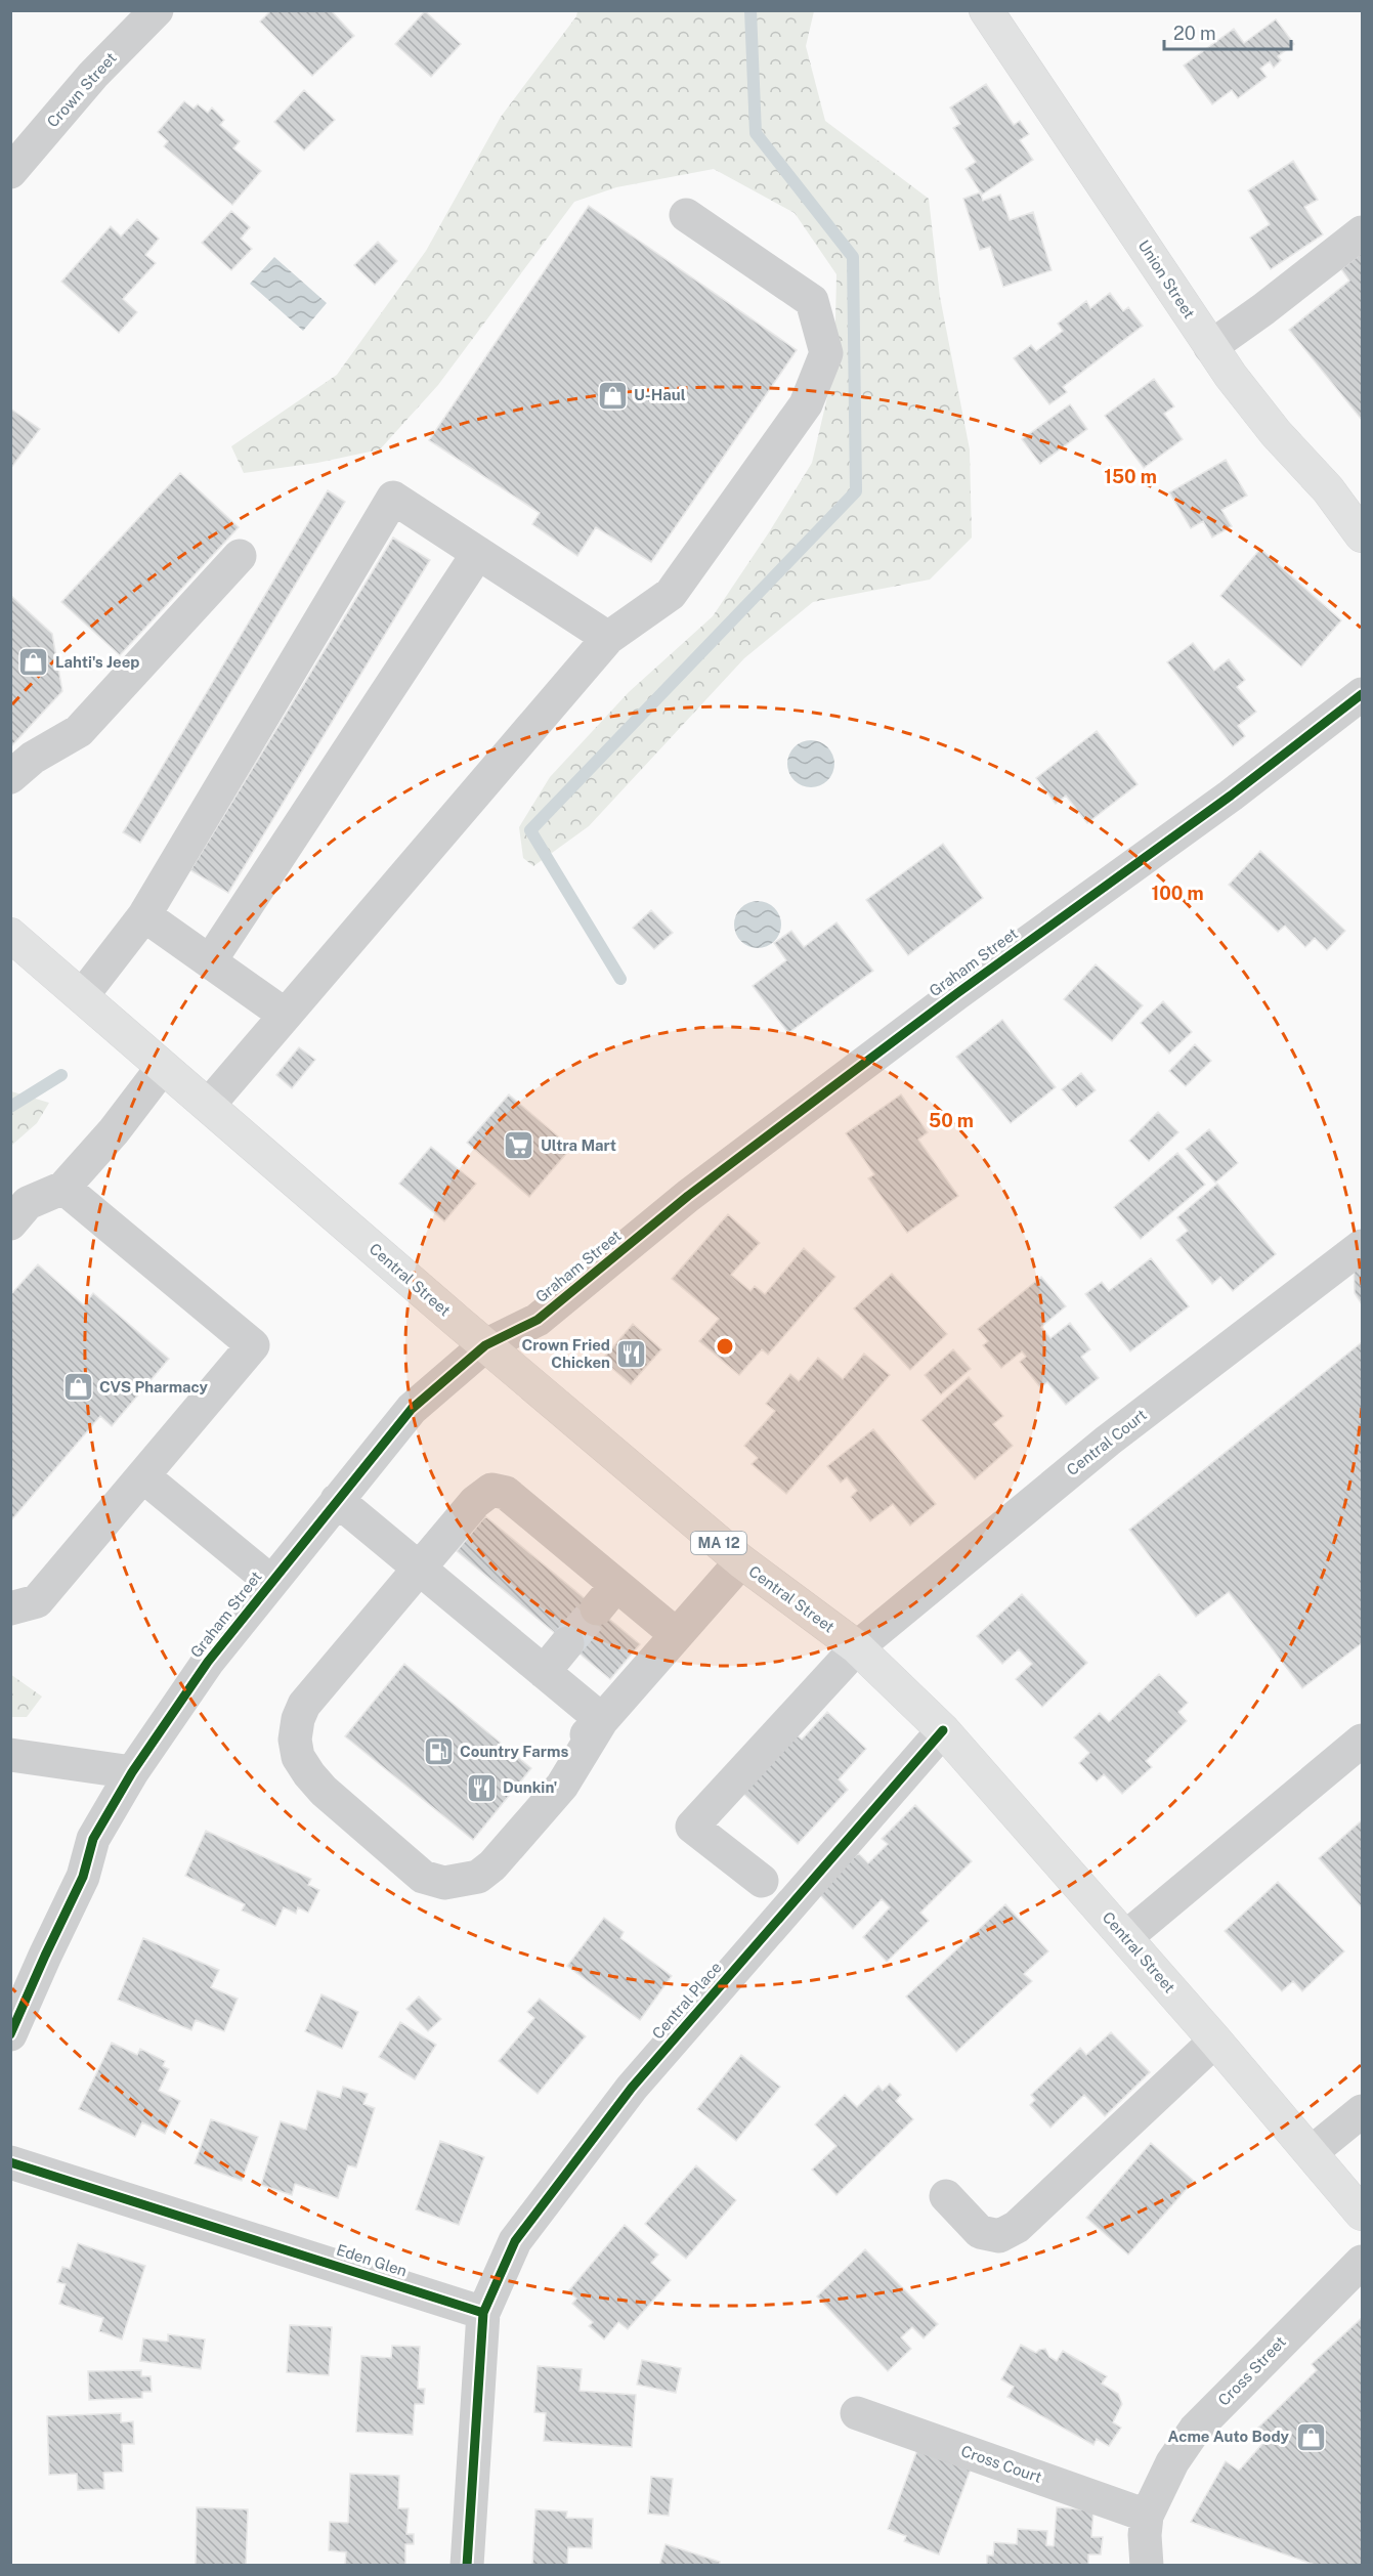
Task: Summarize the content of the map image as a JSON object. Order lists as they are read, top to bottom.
{
  "streets": {
    "main road": ["Union Street", "Central Street", "MA 12"],
    "street": [
      "Crown Street",
      "Graham Street",
      "Central Court",
      "Central Place",
      "Eden Glen",
      "Cross Street",
      "Cross Court"
    ]
  },
  "crossings": [
    ["Graham Street", "Central Street"],
    ["Central Street", "Central Court"],
    ["Central Street", "Central Place"],
    ["Central Place", "Eden Glen"],
    ["Cross Street", "Cross Court"]
  ],
  "places": {
    "shop": [
      "U-Haul",
      "Lahti's Jeep",
      "CVS Pharmacy",
      "Acme Auto Body"
    ],
    "supermarket": ["Ultra Mart"],
    "restaurant": ["Crown Fried Chicken", "Dunkin'"],
    "fuel station": ["Country Farms"]
  },
  "scale_bar": "20 m",
  "rings": ["150 m", "100 m", "50 m"]
}
